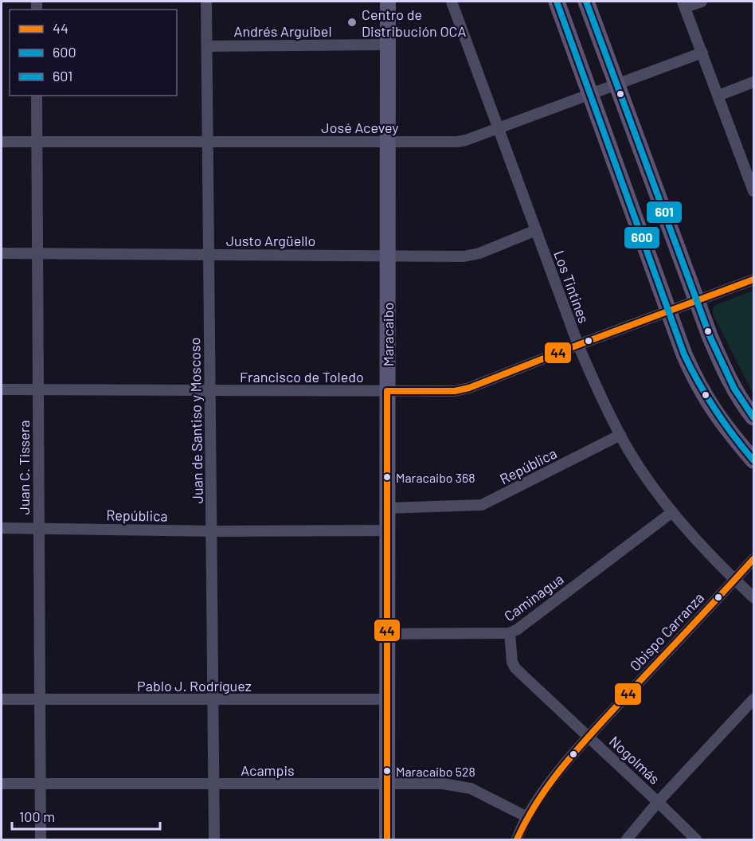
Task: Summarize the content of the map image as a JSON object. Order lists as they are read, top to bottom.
{
  "streets": {
    "main road": ["Maracaibo"],
    "street": [
      "Andrés Arguibel",
      "José Acevey",
      "Justo Argüello",
      "Los Tintines",
      "Francisco de Toledo",
      "Juan de Santiso y Moscoso",
      "República",
      "Juan C. Tissera",
      "Caminagua",
      "Obispo Carranza",
      "Pablo J. Rodríguez",
      "Nogolmás",
      "Acampis"
    ]
  },
  "crossings": [
    ["Andrés Arguibel", "Maracaibo"],
    ["Andrés Arguibel", "Juan de Santiso y Moscoso"],
    ["José Acevey", "Los Tintines"],
    ["José Acevey", "Maracaibo"],
    ["José Acevey", "Juan de Santiso y Moscoso"],
    ["José Acevey", "Juan C. Tissera"],
    ["Justo Argüello", "Los Tintines"],
    ["Justo Argüello", "Maracaibo"],
    ["Justo Argüello", "Juan de Santiso y Moscoso"],
    ["Justo Argüello", "Juan C. Tissera"],
    ["Los Tintines", "Francisco de Toledo"],
    ["Los Tintines", "República"],
    ["Los Tintines", "Caminagua"],
    ["Los Tintines", "Obispo Carranza"],
    ["Maracaibo", "Francisco de Toledo"],
    ["Maracaibo", "República"],
    ["Maracaibo", "Caminagua"],
    ["Maracaibo", "Pablo J. Rodríguez"],
    ["Maracaibo", "Acampis"],
    ["Francisco de Toledo", "Juan de Santiso y Moscoso"],
    ["Francisco de Toledo", "Juan C. Tissera"],
    ["Juan de Santiso y Moscoso", "República"],
    ["Juan de Santiso y Moscoso", "Pablo J. Rodríguez"],
    ["Juan de Santiso y Moscoso", "Acampis"],
    ["República", "Juan C. Tissera"],
    ["Juan C. Tissera", "Pablo J. Rodríguez"],
    ["Juan C. Tissera", "Acampis"],
    ["Caminagua", "Nogolmás"],
    ["Obispo Carranza", "Nogolmás"],
    ["Obispo Carranza", "Acampis"]
  ],
  "places": ["Centro de Distribución OCA", "Maracaibo 368", "Maracaibo 528"],
  "lines": ["transit line 600", "transit line 601", "transit line 44"],
  "legend": ["44", "600", "601"],
  "scale_bar": "100 m"
}
